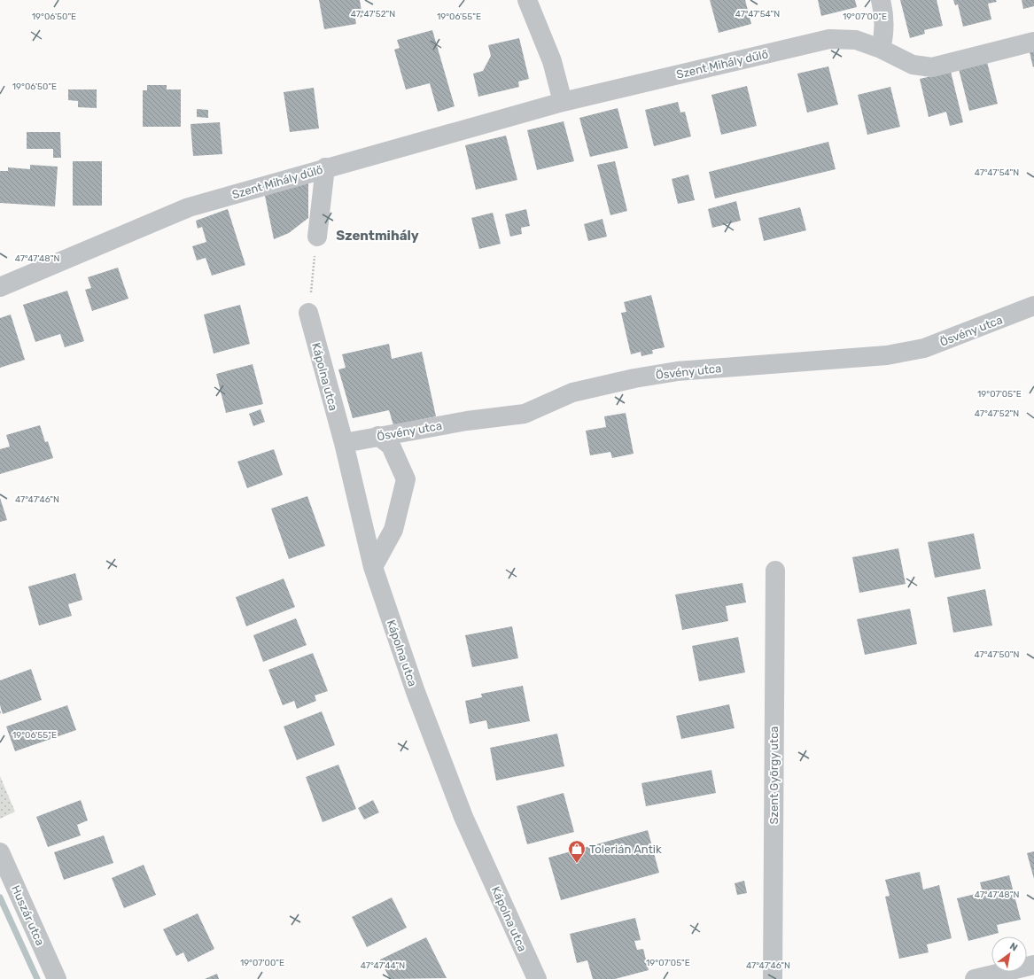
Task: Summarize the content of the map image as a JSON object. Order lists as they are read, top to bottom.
{
  "streets": {
    "street": [
      "Szent Mihály dűlő",
      "Ösvény utca",
      "Kápolna utca",
      "Szent György utca",
      "Huszár utca"
    ]
  },
  "crossings": [
    ["Ösvény utca", "Kápolna utca"]
  ],
  "districts": ["Szentmihály"],
  "places": {
    "shop": ["Tolerián Antik"]
  },
  "north": "top right",
  "coordinates": [
    "47°47'52\"N",
    "47°47'54\"N",
    "19°06'50\"E",
    "19°06'55\"E",
    "19°07'00\"E",
    "47°47'48\"N",
    "19°07'05\"E",
    "47°47'46\"N",
    "47°47'50\"N",
    "47°47'44\"N"
  ]
}
